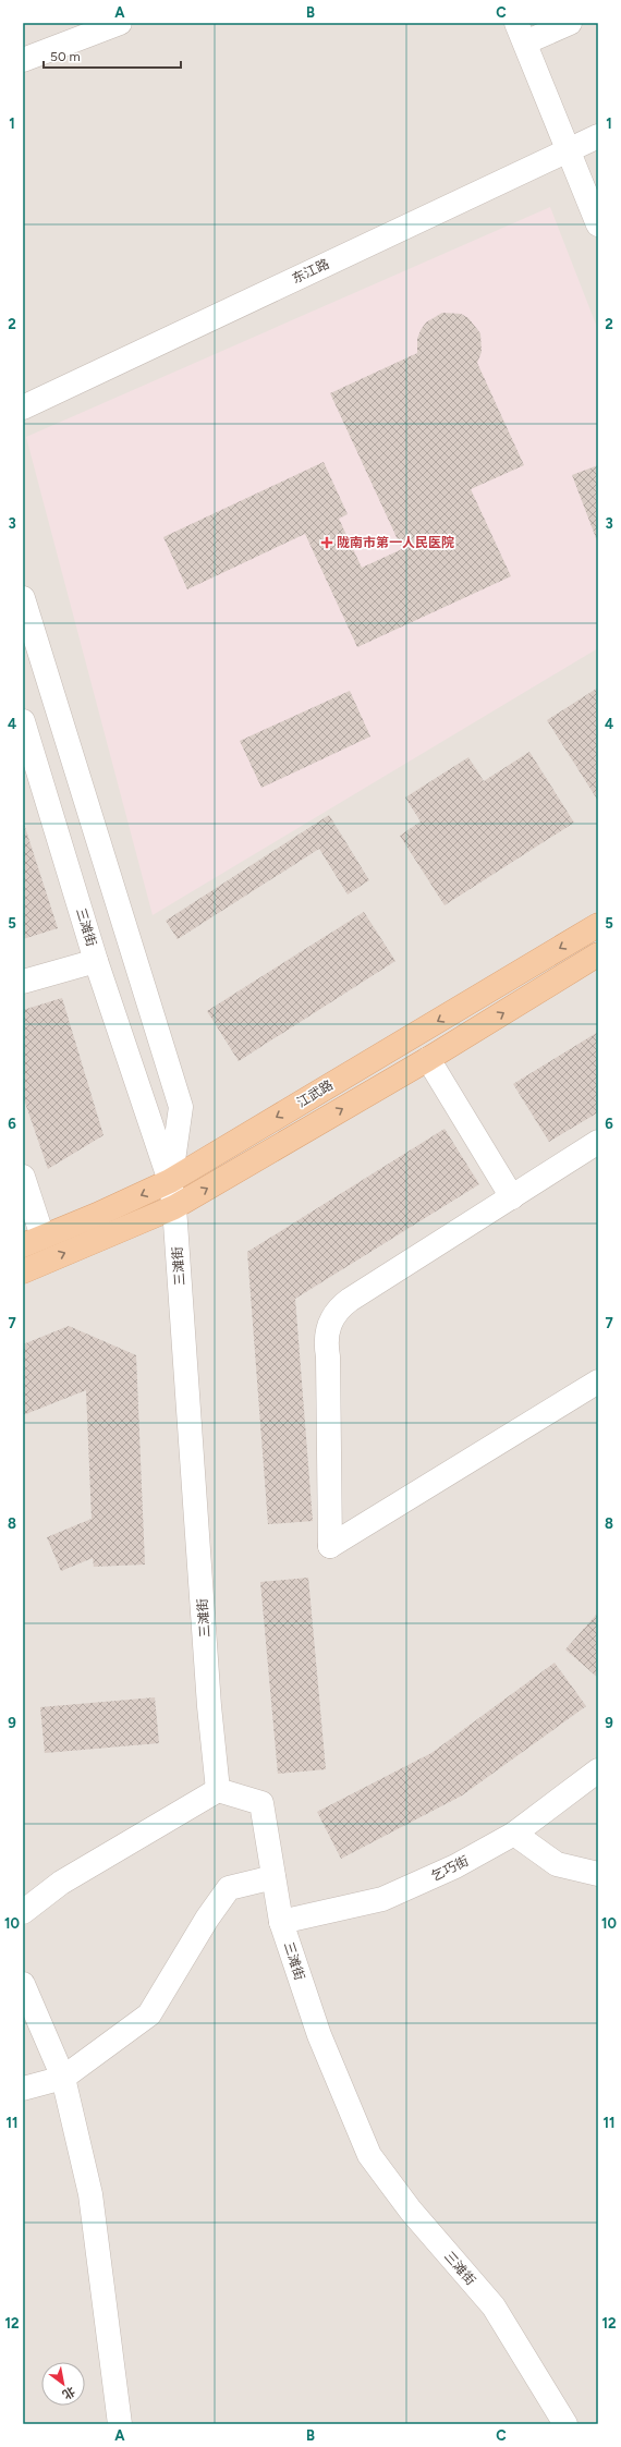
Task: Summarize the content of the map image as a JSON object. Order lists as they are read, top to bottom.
{
  "streets": {
    "main road": ["江武路"],
    "street": ["东江路", "三滩街", "乞巧街"]
  },
  "crossings": [
    ["三滩街", "江武路"],
    ["三滩街", "乞巧街"]
  ],
  "places": {
    "health": ["陇南市第一人民医院"]
  },
  "scale_bar": "50 m",
  "north": "bottom right",
  "grid": {
    "columns": ["A", "B", "C"],
    "rows": [
      "1",
      "2",
      "3",
      "4",
      "5",
      "6",
      "7",
      "8",
      "9",
      "10",
      "11",
      "12"
    ]
  }
}
